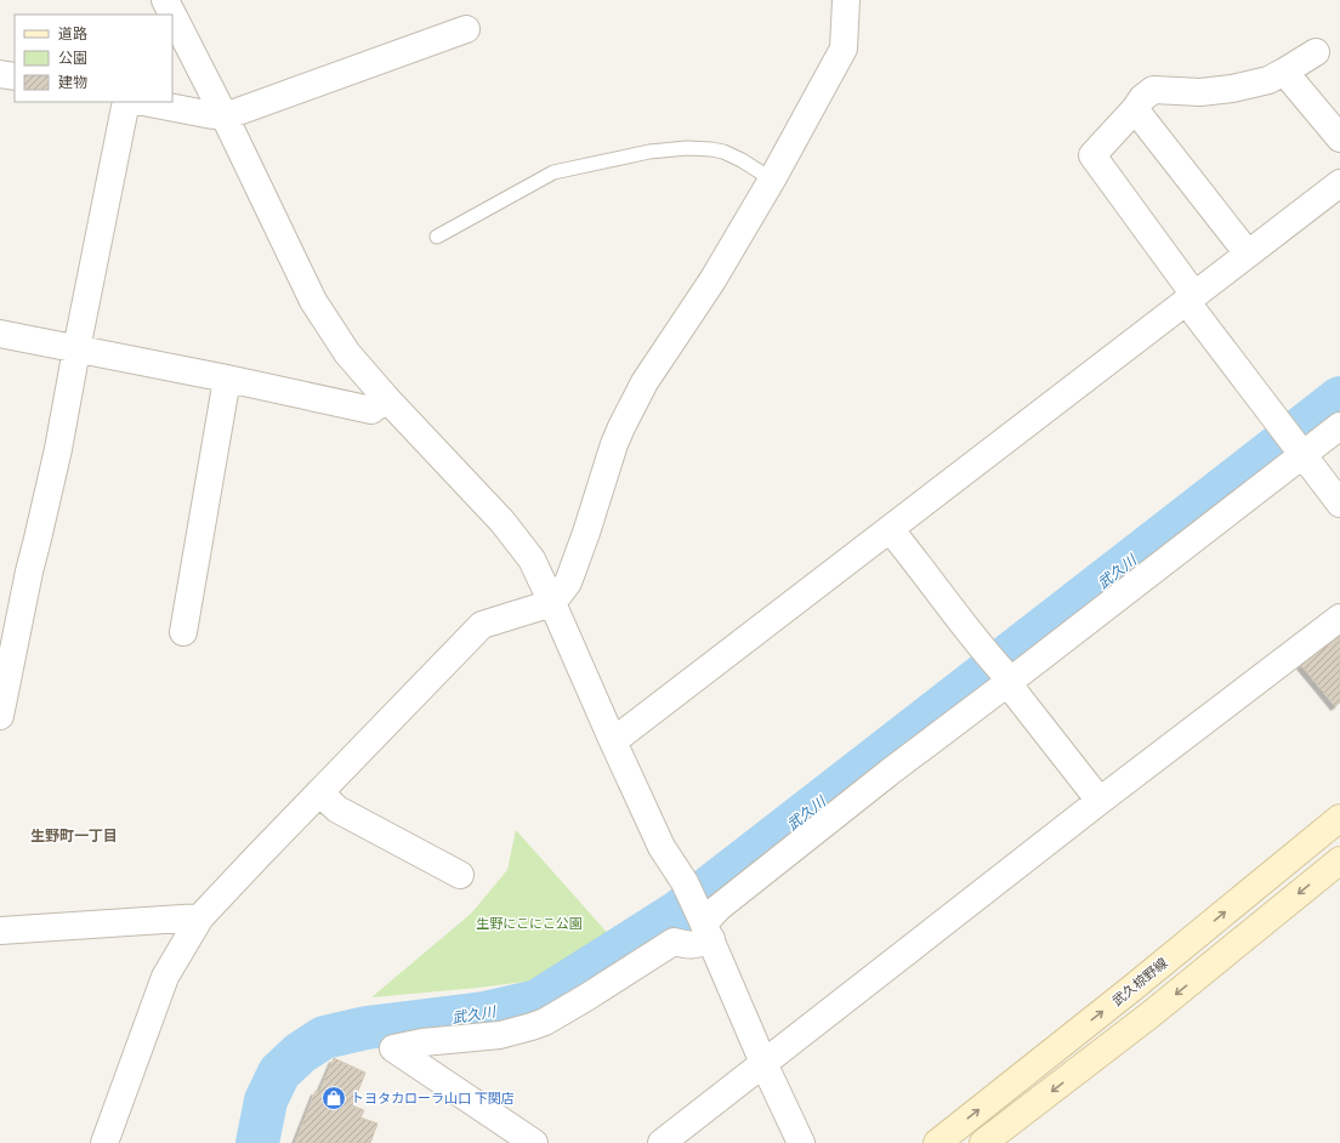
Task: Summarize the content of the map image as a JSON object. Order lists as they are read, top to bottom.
{
  "streets": {
    "main road": ["武久椋野線"]
  },
  "districts": ["生野町一丁目"],
  "water": ["武久川"],
  "parks": ["生野にこにこ公園"],
  "places": {
    "shop": ["トヨタカローラ山口 下関店"]
  },
  "legend": ["道路", "公園", "建物"]
}
